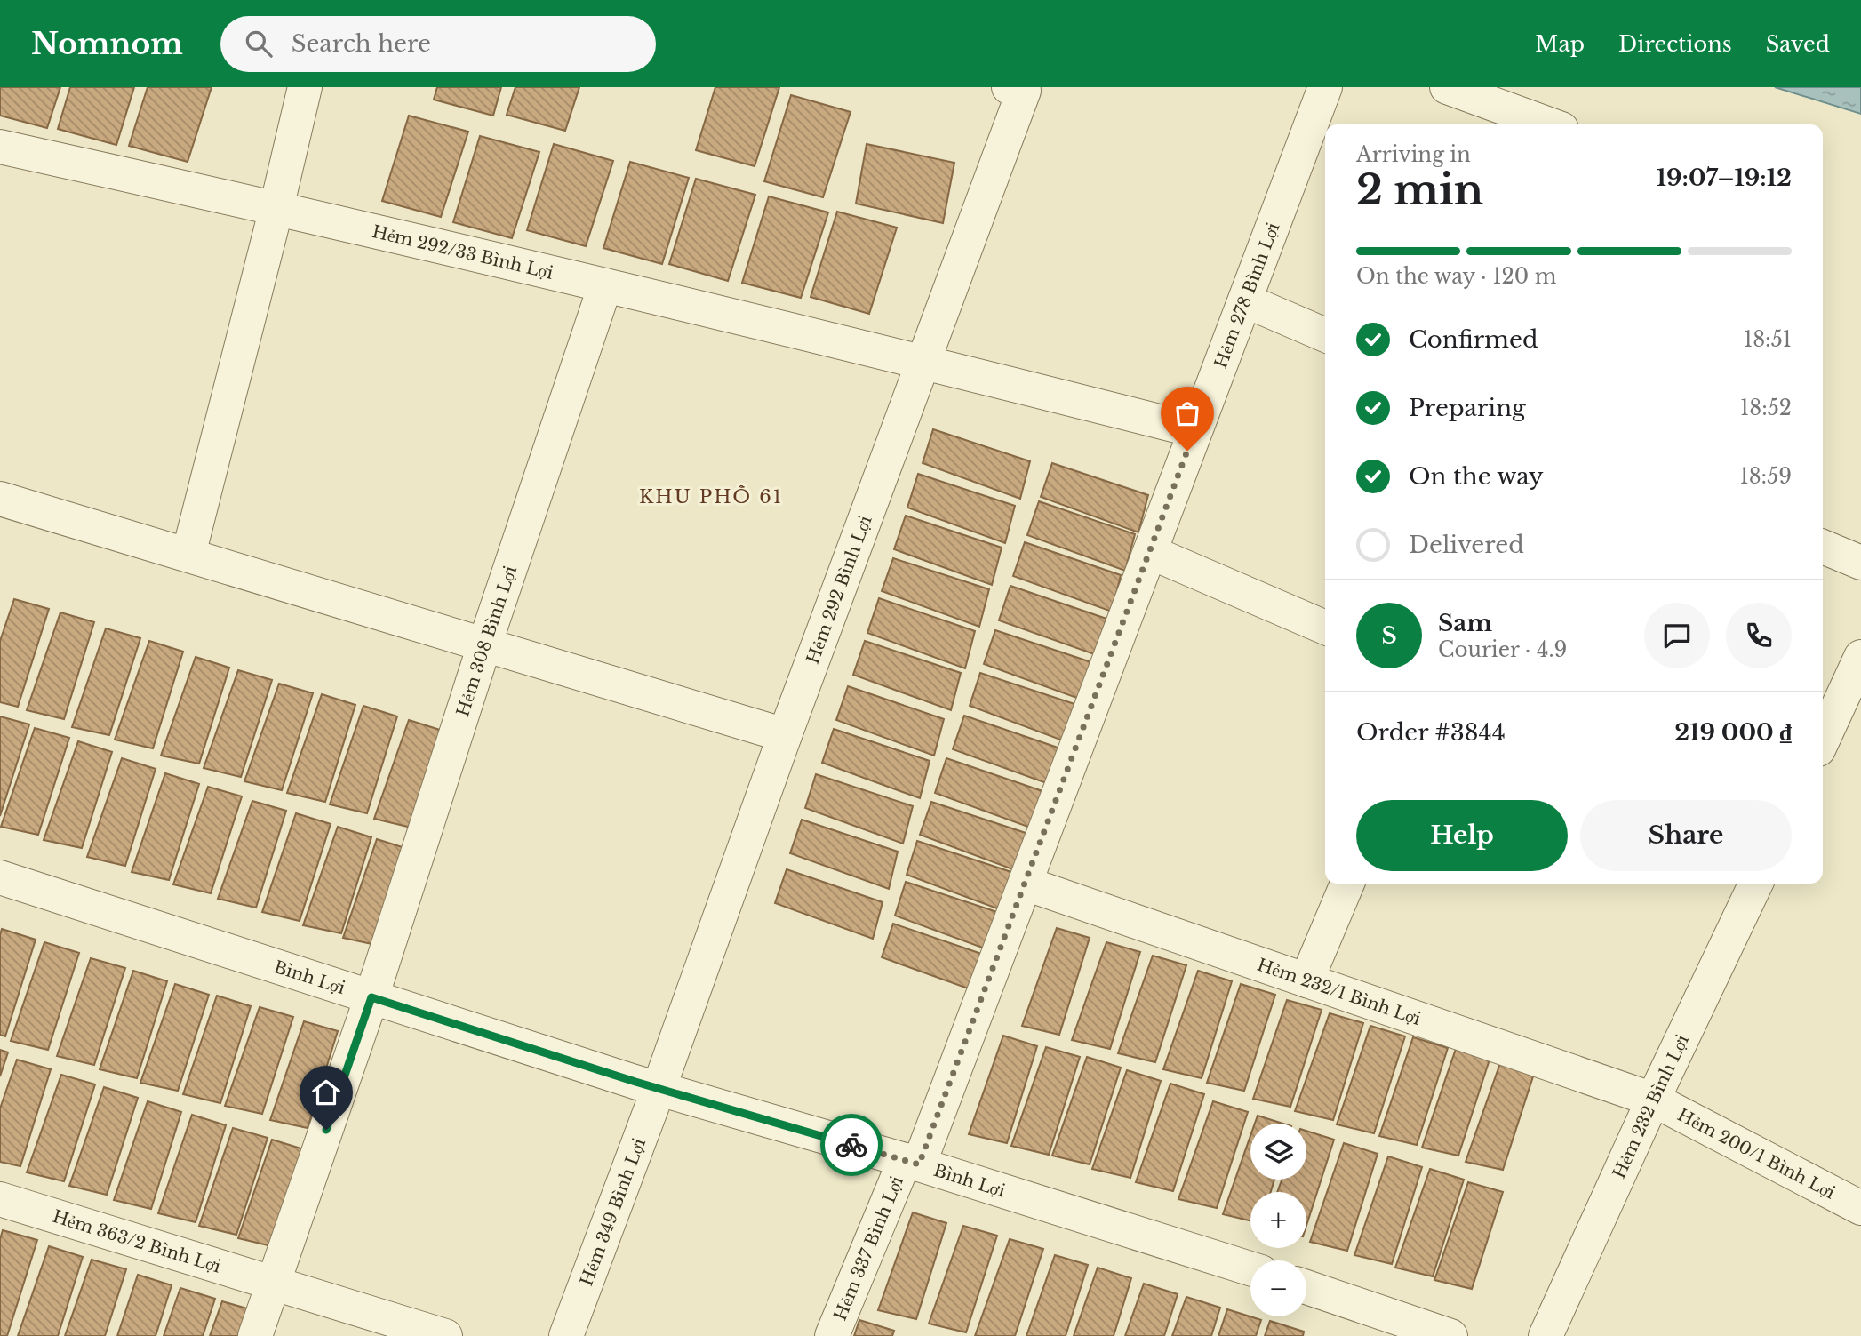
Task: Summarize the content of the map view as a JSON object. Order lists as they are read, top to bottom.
{
  "streets": {
    "street": [
      "Hẻm 292/33 Bình Lợi",
      "Hẻm 278 Bình Lợi",
      "Hẻm 292 Bình Lợi",
      "Hẻm 308 Bình Lợi",
      "Bình Lợi",
      "Hẻm 232/1 Bình Lợi",
      "Hẻm 232 Bình Lợi",
      "Hẻm 200/1 Bình Lợi",
      "Hẻm 349 Bình Lợi",
      "Hẻm 363/2 Bình Lợi",
      "Hẻm 337 Bình Lợi"
    ]
  },
  "crossings": [
    ["Hẻm 292/33 Bình Lợi", "Hẻm 278 Bình Lợi"],
    ["Hẻm 292/33 Bình Lợi", "Hẻm 292 Bình Lợi"],
    ["Hẻm 292/33 Bình Lợi", "Hẻm 308 Bình Lợi"],
    ["Hẻm 278 Bình Lợi", "Bình Lợi"],
    ["Hẻm 278 Bình Lợi", "Hẻm 232/1 Bình Lợi"],
    ["Hẻm 278 Bình Lợi", "Hẻm 337 Bình Lợi"],
    ["Hẻm 292 Bình Lợi", "Bình Lợi"],
    ["Hẻm 292 Bình Lợi", "Hẻm 349 Bình Lợi"],
    ["Hẻm 308 Bình Lợi", "Bình Lợi"],
    ["Hẻm 308 Bình Lợi", "Hẻm 363/2 Bình Lợi"],
    ["Bình Lợi", "Hẻm 349 Bình Lợi"],
    ["Bình Lợi", "Hẻm 337 Bình Lợi"],
    ["Hẻm 232/1 Bình Lợi", "Hẻm 232 Bình Lợi"],
    ["Hẻm 232/1 Bình Lợi", "Hẻm 200/1 Bình Lợi"],
    ["Hẻm 232 Bình Lợi", "Hẻm 200/1 Bình Lợi"]
  ],
  "districts": ["KHU PHỐ 61"],
  "page": {
    "header": "Nomnom",
    "search": "Search here",
    "nav": ["Map", "Directions", "Saved"],
    "heading": ["2 min", "Arriving in", "19:07–19:12"],
    "panel": [
      "Sam",
      "Courier · 4.9",
      "Order #3844",
      "219 000 ₫"
    ],
    "bar": "On the way · 120 m",
    "list": [
      ["Confirmed", "18:51"],
      ["Preparing", "18:52"],
      ["On the way", "18:59"],
      "Delivered"
    ],
    "round": "S",
    "buttons": ["Help", "Share"],
    "map_buttons": ["+", "−"]
  }
}
